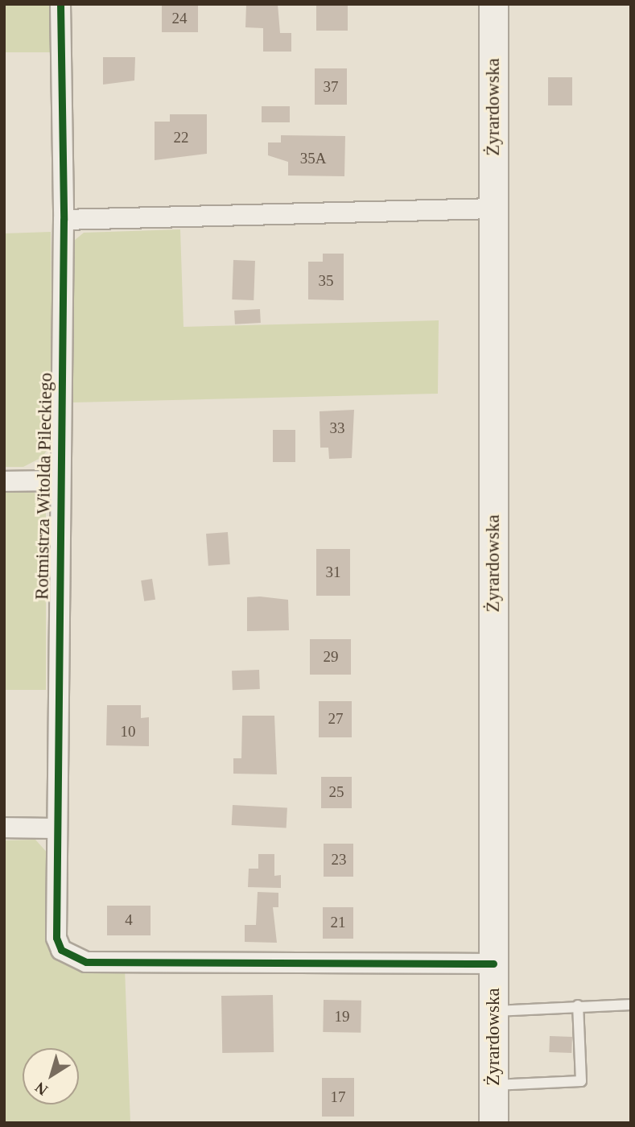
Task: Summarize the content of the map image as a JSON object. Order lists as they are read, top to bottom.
{
  "streets": {
    "main road": ["Żyrardowska"],
    "street": ["Rotmistrza Witolda Pileckiego"]
  },
  "crossings": [
    ["Żyrardowska", "Rotmistrza Witolda Pileckiego"]
  ],
  "house_numbers": [
    "24",
    "37",
    "22",
    "35A",
    "35",
    "33",
    "31",
    "29",
    "27",
    "10",
    "25",
    "23",
    "4",
    "21",
    "19",
    "17"
  ],
  "north": "bottom left"
}
